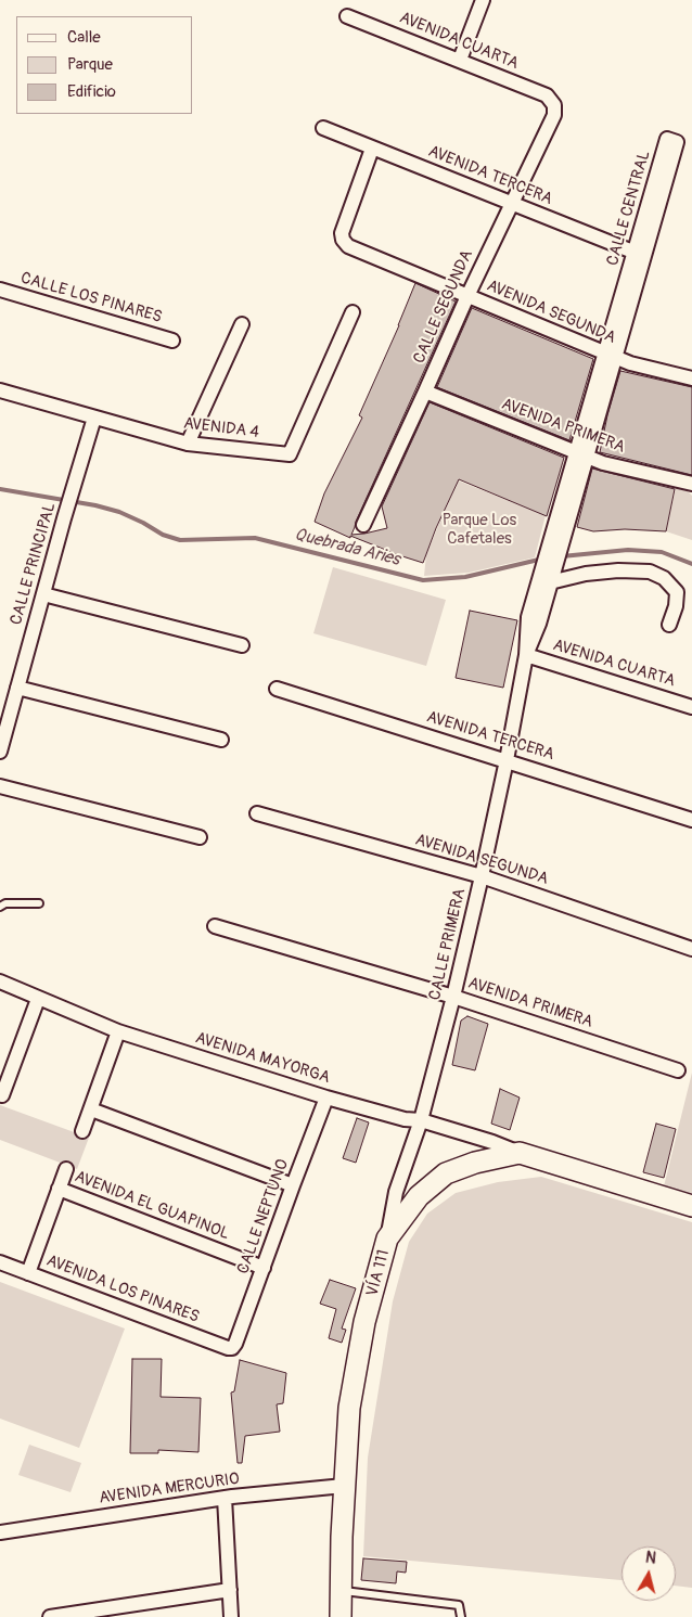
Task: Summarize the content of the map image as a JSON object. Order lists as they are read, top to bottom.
{
  "streets": {
    "main road": ["VÍA 111"],
    "street": [
      "AVENIDA CUARTA",
      "AVENIDA TERCERA",
      "CALLE CENTRAL",
      "CALLE LOS PINARES",
      "CALLE SEGUNDA",
      "AVENIDA SEGUNDA",
      "AVENIDA PRIMERA",
      "AVENIDA 4",
      "CALLE PRINCIPAL",
      "CALLE PRIMERA",
      "AVENIDA MAYORGA",
      "AVENIDA EL GUAPINOL",
      "CALLE NEPTUNO",
      "AVENIDA LOS PINARES",
      "AVENIDA MERCURIO"
    ]
  },
  "crossings": [
    ["AVENIDA CUARTA", "CALLE CENTRAL"],
    ["AVENIDA CUARTA", "CALLE SEGUNDA"],
    ["AVENIDA CUARTA", "CALLE PRIMERA"],
    ["AVENIDA TERCERA", "CALLE CENTRAL"],
    ["AVENIDA TERCERA", "CALLE SEGUNDA"],
    ["AVENIDA TERCERA", "AVENIDA SEGUNDA"],
    ["AVENIDA TERCERA", "CALLE PRIMERA"],
    ["CALLE CENTRAL", "AVENIDA SEGUNDA"],
    ["CALLE CENTRAL", "AVENIDA PRIMERA"],
    ["CALLE CENTRAL", "CALLE PRIMERA"],
    ["CALLE SEGUNDA", "AVENIDA SEGUNDA"],
    ["CALLE SEGUNDA", "AVENIDA PRIMERA"],
    ["AVENIDA SEGUNDA", "CALLE PRIMERA"],
    ["AVENIDA PRIMERA", "CALLE PRIMERA"],
    ["AVENIDA 4", "CALLE PRINCIPAL"],
    ["CALLE PRIMERA", "AVENIDA MAYORGA"],
    ["CALLE PRIMERA", "VÍA 111"],
    ["AVENIDA MAYORGA", "CALLE NEPTUNO"],
    ["AVENIDA MAYORGA", "VÍA 111"],
    ["AVENIDA EL GUAPINOL", "CALLE NEPTUNO"],
    ["CALLE NEPTUNO", "AVENIDA LOS PINARES"],
    ["VÍA 111", "AVENIDA MERCURIO"]
  ],
  "water": ["Quebrada Aries"],
  "parks": ["Parque Los Cafetales"],
  "legend": ["Calle", "Parque", "Edificio"],
  "north": "top"
}
